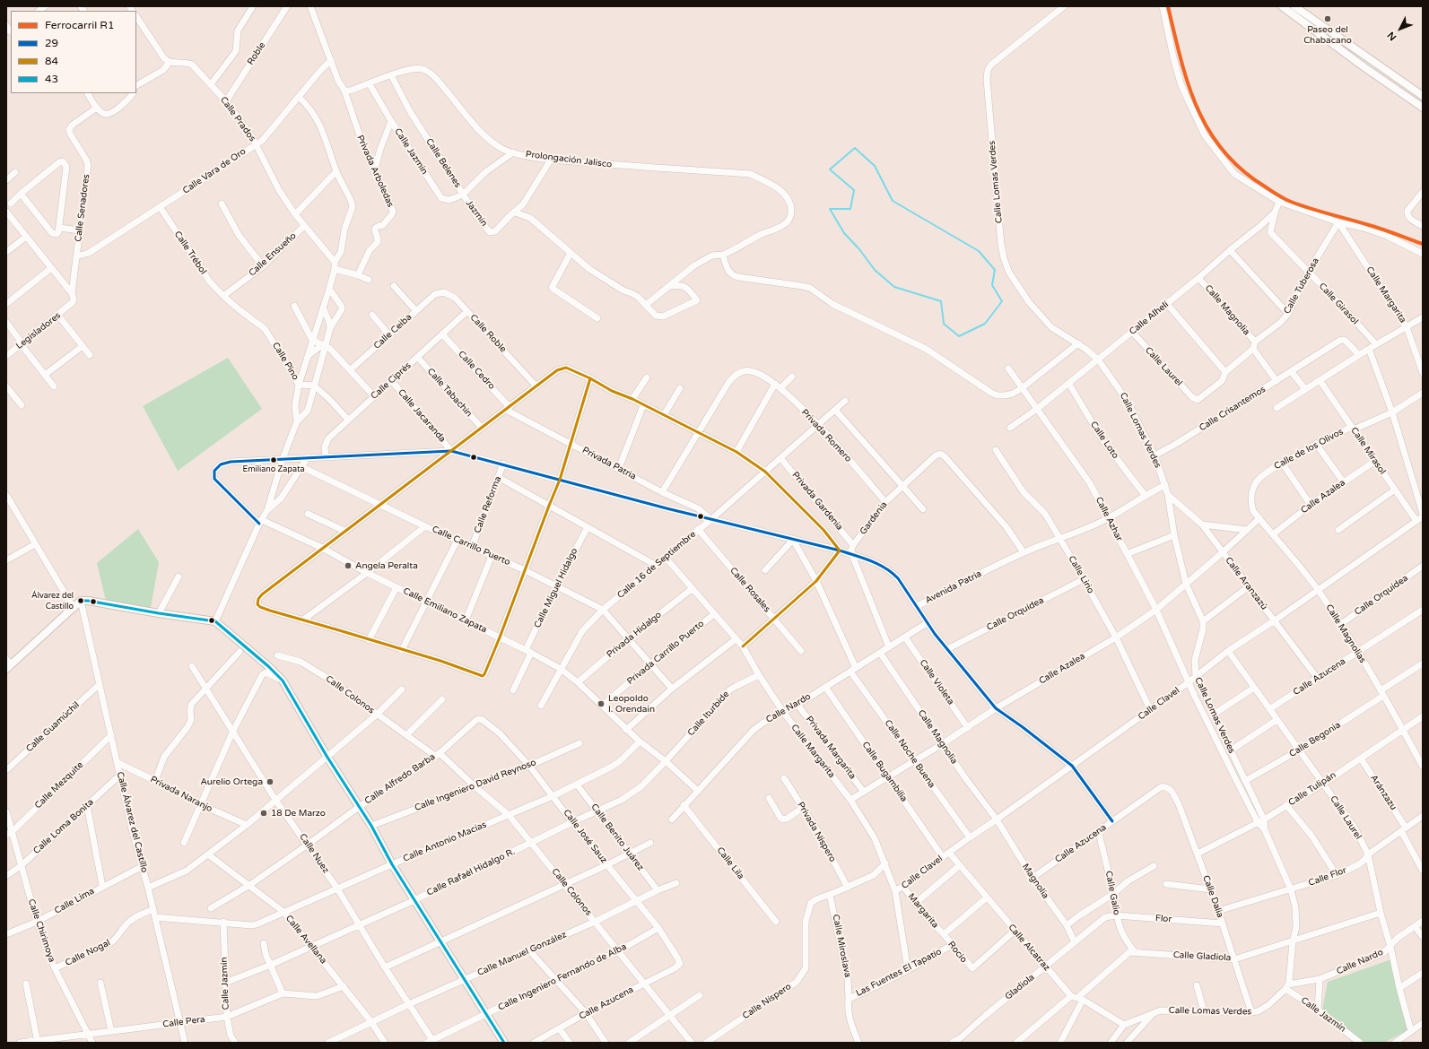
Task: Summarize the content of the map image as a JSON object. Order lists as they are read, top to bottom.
{
  "streets": {
    "street": [
      "Roble",
      "Calle Prados",
      "Calle Jazmín",
      "Prolongación Jalisco",
      "Calle Belenes",
      "Calle Vara de Oro",
      "Privada Arboledas",
      "Calle Lomas Verdes",
      "Calle Senadores",
      "Jazmín",
      "Calle Trébol",
      "Calle Ensueño",
      "Calle Tuberosa",
      "Calle Margarita",
      "Calle Girasol",
      "Calle Magnolia",
      "Calle Alhelí",
      "Legisladores",
      "Calle Ceiba",
      "Calle Roble",
      "Calle Pino",
      "Calle Laurel",
      "Calle Cedro",
      "Calle Ciprés",
      "Calle Tabachín",
      "Calle Crisantemos",
      "Calle Jacaranda",
      "Privada Romero",
      "Calle Loto",
      "Calle de los Olivos",
      "Calle Mirasol",
      "Privada Patria",
      "Calle Azalea",
      "Privada Gardenia",
      "Calle Reforma",
      "Gardenia",
      "Calle Azhar",
      "Calle Carrillo Puerto",
      "Calle 16 de Septiembre",
      "Calle Lirio",
      "Calle Aranzazú",
      "Avenida Patria",
      "Calle Miguel Hidalgo",
      "Calle Rosales",
      "Calle Orquídea",
      "Calle Emiliano Zapata",
      "Calle Magnolias",
      "Privada Hidalgo",
      "Privada Carrillo Puerto",
      "Calle Azucena",
      "Calle Violeta",
      "Calle Colonos",
      "Calle Clavel",
      "Calle Nardo",
      "Calle Iturbide",
      "Calle Guamúchil",
      "Calle Begonia",
      "Privada Margarita",
      "Calle Noche Buena",
      "Calle Bugambilia",
      "Calle Alfredo Barba",
      "Calle Mezquite",
      "Calle Ingeniero David Reynoso",
      "Calle Tulipán",
      "Aránzazu",
      "Privada Naranjo",
      "Calle Álvarez del Castillo",
      "Calle Loma Bonita",
      "Privada Níspero",
      "Calle José Sauz",
      "Calle Benito Juárez",
      "Calle Antonio Macías",
      "Calle Nuez",
      "Calle Lila",
      "Calle Rafaél Hidalgo R.",
      "Calle Flor",
      "Magnolia",
      "Calle Galio",
      "Calle Dalia",
      "Calle Lima",
      "Margarita",
      "Flor",
      "Calle Chirimoya",
      "Calle Avellana",
      "Calle Miroslava",
      "Calle Alcatraz",
      "Rocío",
      "Calle Nogal",
      "Calle Manuel González",
      "Calle Gladiola",
      "Las Fuentes El Tapatío",
      "Calle Ingeniero Fernando de Alba",
      "Gladiola",
      "Calle Níspero",
      "Calle Pera"
    ]
  },
  "crossings": [
    ["Roble", "Calle Prados"],
    ["Calle Prados", "Calle Vara de Oro"],
    ["Calle Prados", "Calle Ensueño"],
    ["Calle Jazmín", "Prolongación Jalisco"],
    ["Calle Jazmín", "Calle Belenes"],
    ["Calle Jazmín", "Calle Lomas Verdes"],
    ["Calle Jazmín", "Jazmín"],
    ["Calle Jazmín", "Calle Nardo"],
    ["Calle Jazmín", "Calle Antonio Macías"],
    ["Calle Jazmín", "Calle Rafaél Hidalgo R."],
    ["Calle Jazmín", "Calle Pera"],
    ["Prolongación Jalisco", "Calle Belenes"],
    ["Prolongación Jalisco", "Privada Arboledas"],
    ["Calle Belenes", "Jazmín"],
    ["Calle Vara de Oro", "Calle Senadores"],
    ["Calle Vara de Oro", "Calle Trébol"],
    ["Calle Lomas Verdes", "Calle Alhelí"],
    ["Calle Lomas Verdes", "Calle Crisantemos"],
    ["Calle Lomas Verdes", "Calle Azalea"],
    ["Calle Lomas Verdes", "Calle Azhar"],
    ["Calle Lomas Verdes", "Calle Aranzazú"],
    ["Calle Lomas Verdes", "Avenida Patria"],
    ["Calle Lomas Verdes", "Calle Clavel"],
    ["Calle Lomas Verdes", "Calle Nardo"],
    ["Calle Lomas Verdes", "Calle Begonia"],
    ["Calle Lomas Verdes", "Calle Tulipán"],
    ["Calle Lomas Verdes", "Calle Flor"],
    ["Calle Lomas Verdes", "Calle Dalia"],
    ["Calle Lomas Verdes", "Calle Alcatraz"],
    ["Calle Lomas Verdes", "Calle Gladiola"],
    ["Calle Senadores", "Legisladores"],
    ["Calle Trébol", "Calle Ensueño"],
    ["Calle Trébol", "Calle Pino"],
    ["Calle Tuberosa", "Calle Margarita"],
    ["Calle Tuberosa", "Calle Girasol"],
    ["Calle Tuberosa", "Calle Magnolia"],
    ["Calle Margarita", "Calle Azalea"],
    ["Calle Margarita", "Calle 16 de Septiembre"],
    ["Calle Margarita", "Privada Hidalgo"],
    ["Calle Margarita", "Privada Carrillo Puerto"],
    ["Calle Margarita", "Calle Clavel"],
    ["Calle Margarita", "Calle Nardo"],
    ["Calle Margarita", "Calle Iturbide"],
    ["Calle Margarita", "Las Fuentes El Tapatío"],
    ["Calle Girasol", "Calle Alhelí"],
    ["Calle Magnolia", "Calle Alhelí"],
    ["Calle Magnolia", "Calle Azalea"],
    ["Calle Magnolia", "Calle Clavel"],
    ["Calle Magnolia", "Calle Nardo"],
    ["Calle Magnolia", "Magnolia"],
    ["Calle Alhelí", "Calle Laurel"],
    ["Calle Alhelí", "Calle Loto"],
    ["Calle Alhelí", "Calle Azhar"],
    ["Calle Ceiba", "Calle Roble"],
    ["Calle Roble", "Calle Ciprés"],
    ["Calle Laurel", "Calle Azucena"],
    ["Calle Laurel", "Calle Clavel"],
    ["Calle Laurel", "Calle Nardo"],
    ["Calle Laurel", "Calle Begonia"],
    ["Calle Laurel", "Calle Tulipán"],
    ["Calle Laurel", "Calle Flor"],
    ["Calle Laurel", "Calle Gladiola"],
    ["Calle Cedro", "Calle Ciprés"],
    ["Calle Cedro", "Privada Patria"],
    ["Calle Ciprés", "Calle Tabachín"],
    ["Calle Ciprés", "Calle Jacaranda"],
    ["Calle Ciprés", "Avenida Patria"],
    ["Calle Jacaranda", "Avenida Patria"],
    ["Privada Romero", "Privada Patria"],
    ["Privada Romero", "Gardenia"],
    ["Privada Romero", "Calle 16 de Septiembre"],
    ["Calle Loto", "Avenida Patria"],
    ["Calle de los Olivos", "Calle Mirasol"],
    ["Calle de los Olivos", "Calle Magnolias"],
    ["Calle Mirasol", "Calle Azalea"],
    ["Calle Mirasol", "Calle Clavel"],
    ["Privada Patria", "Calle 16 de Septiembre"],
    ["Privada Patria", "Avenida Patria"],
    ["Calle Azalea", "Calle Azhar"],
    ["Calle Azalea", "Calle Lirio"],
    ["Calle Azalea", "Calle Aranzazú"],
    ["Calle Azalea", "Calle Magnolias"],
    ["Calle Azalea", "Calle Violeta"],
    ["Calle Azalea", "Privada Margarita"],
    ["Calle Azalea", "Calle Noche Buena"],
    ["Calle Azalea", "Calle Bugambilia"],
    ["Privada Gardenia", "Gardenia"],
    ["Privada Gardenia", "Calle 16 de Septiembre"],
    ["Calle Reforma", "Calle Carrillo Puerto"],
    ["Calle Reforma", "Avenida Patria"],
    ["Gardenia", "Avenida Patria"],
    ["Calle Azhar", "Avenida Patria"],
    ["Calle Azhar", "Calle Clavel"],
    ["Calle Carrillo Puerto", "Calle 16 de Septiembre"],
    ["Calle Carrillo Puerto", "Calle Miguel Hidalgo"],
    ["Calle Carrillo Puerto", "Privada Hidalgo"],
    ["Calle Carrillo Puerto", "Privada Carrillo Puerto"],
    ["Calle 16 de Septiembre", "Avenida Patria"],
    ["Calle 16 de Septiembre", "Calle Rosales"],
    ["Calle 16 de Septiembre", "Calle Emiliano Zapata"],
    ["Calle Lirio", "Avenida Patria"],
    ["Calle Lirio", "Calle Orquídea"],
    ["Calle Lirio", "Calle Clavel"],
    ["Calle Aranzazú", "Calle Azucena"],
    ["Calle Aranzazú", "Calle Clavel"],
    ["Avenida Patria", "Calle Emiliano Zapata"],
    ["Avenida Patria", "Calle Noche Buena"],
    ["Calle Miguel Hidalgo", "Calle Emiliano Zapata"],
    ["Calle Orquídea", "Calle Magnolias"],
    ["Calle Emiliano Zapata", "Privada Hidalgo"],
    ["Calle Emiliano Zapata", "Privada Carrillo Puerto"],
    ["Calle Emiliano Zapata", "Calle Nardo"],
    ["Calle Emiliano Zapata", "Calle Iturbide"],
    ["Calle Emiliano Zapata", "Calle Antonio Macías"],
    ["Calle Emiliano Zapata", "Calle Rafaél Hidalgo R."],
    ["Calle Magnolias", "Calle Azucena"],
    ["Calle Magnolias", "Calle Clavel"],
    ["Calle Magnolias", "Calle Begonia"],
    ["Calle Magnolias", "Calle Tulipán"],
    ["Calle Azucena", "Calle Colonos"],
    ["Calle Azucena", "Calle José Sauz"],
    ["Calle Azucena", "Magnolia"],
    ["Calle Azucena", "Calle Galio"],
    ["Calle Azucena", "Calle Dalia"],
    ["Calle Violeta", "Calle Nardo"],
    ["Calle Colonos", "Calle Alfredo Barba"],
    ["Calle Colonos", "Calle Ingeniero David Reynoso"],
    ["Calle Colonos", "Calle Antonio Macías"],
    ["Calle Colonos", "Calle Rafaél Hidalgo R."],
    ["Calle Colonos", "Calle Manuel González"],
    ["Calle Colonos", "Calle Ingeniero Fernando de Alba"],
    ["Calle Clavel", "Calle Noche Buena"],
    ["Calle Clavel", "Calle Bugambilia"],
    ["Calle Clavel", "Magnolia"],
    ["Calle Clavel", "Margarita"],
    ["Calle Clavel", "Calle Alcatraz"],
    ["Calle Nardo", "Privada Margarita"],
    ["Calle Nardo", "Calle Noche Buena"],
    ["Calle Nardo", "Calle Bugambilia"],
    ["Calle Nardo", "Calle Lila"],
    ["Calle Iturbide", "Calle Rafaél Hidalgo R."],
    ["Calle Guamúchil", "Calle Álvarez del Castillo"],
    ["Calle Alfredo Barba", "Calle José Sauz"],
    ["Calle Alfredo Barba", "Calle Nuez"],
    ["Calle Alfredo Barba", "Calle Avellana"],
    ["Calle Mezquite", "Calle Álvarez del Castillo"],
    ["Calle Mezquite", "Calle Chirimoya"],
    ["Calle Ingeniero David Reynoso", "Calle José Sauz"],
    ["Calle Tulipán", "Aránzazu"],
    ["Calle Tulipán", "Calle Dalia"],
    ["Aránzazu", "Calle Flor"],
    ["Privada Naranjo", "Calle Álvarez del Castillo"],
    ["Calle Álvarez del Castillo", "Calle Loma Bonita"],
    ["Calle Álvarez del Castillo", "Calle Antonio Macías"],
    ["Calle Álvarez del Castillo", "Calle Lima"],
    ["Calle Álvarez del Castillo", "Calle Nogal"],
    ["Calle Álvarez del Castillo", "Calle Pera"],
    ["Calle Loma Bonita", "Calle Chirimoya"],
    ["Calle José Sauz", "Calle Antonio Macías"],
    ["Calle José Sauz", "Calle Rafaél Hidalgo R."],
    ["Calle José Sauz", "Calle Manuel González"],
    ["Calle José Sauz", "Calle Ingeniero Fernando de Alba"],
    ["Calle Benito Juárez", "Calle Antonio Macías"],
    ["Calle Benito Juárez", "Calle Rafaél Hidalgo R."],
    ["Calle Benito Juárez", "Calle Manuel González"],
    ["Calle Antonio Macías", "Calle Nuez"],
    ["Calle Antonio Macías", "Calle Avellana"],
    ["Calle Nuez", "Calle Rafaél Hidalgo R."],
    ["Calle Nuez", "Calle Manuel González"],
    ["Calle Nuez", "Calle Ingeniero Fernando de Alba"],
    ["Calle Rafaél Hidalgo R.", "Calle Avellana"],
    ["Calle Flor", "Calle Dalia"],
    ["Magnolia", "Gladiola"],
    ["Calle Galio", "Flor"],
    ["Calle Galio", "Calle Gladiola"],
    ["Calle Dalia", "Flor"],
    ["Calle Dalia", "Calle Gladiola"],
    ["Calle Lima", "Calle Chirimoya"],
    ["Margarita", "Rocío"],
    ["Flor", "Gladiola"],
    ["Calle Chirimoya", "Calle Nogal"],
    ["Calle Chirimoya", "Calle Pera"],
    ["Calle Avellana", "Calle Manuel González"],
    ["Calle Avellana", "Calle Pera"],
    ["Calle Miroslava", "Las Fuentes El Tapatío"],
    ["Calle Miroslava", "Calle Níspero"],
    ["Calle Alcatraz", "Rocío"],
    ["Calle Alcatraz", "Gladiola"],
    ["Rocío", "Las Fuentes El Tapatío"]
  ],
  "places": [
    "Paseo del Chabacano",
    "Emiliano Zapata",
    "Angela Peralta",
    "Álvarez del Castillo",
    "Leopoldo I. Orendain",
    "Aurelio Ortega",
    "18 De Marzo"
  ],
  "lines": [
    "rail line R1",
    "transit line 84",
    "transit line 29",
    "transit line 43"
  ],
  "legend": [
    "Ferrocarril R1",
    "29",
    "84",
    "43"
  ],
  "north": "bottom left"
}
